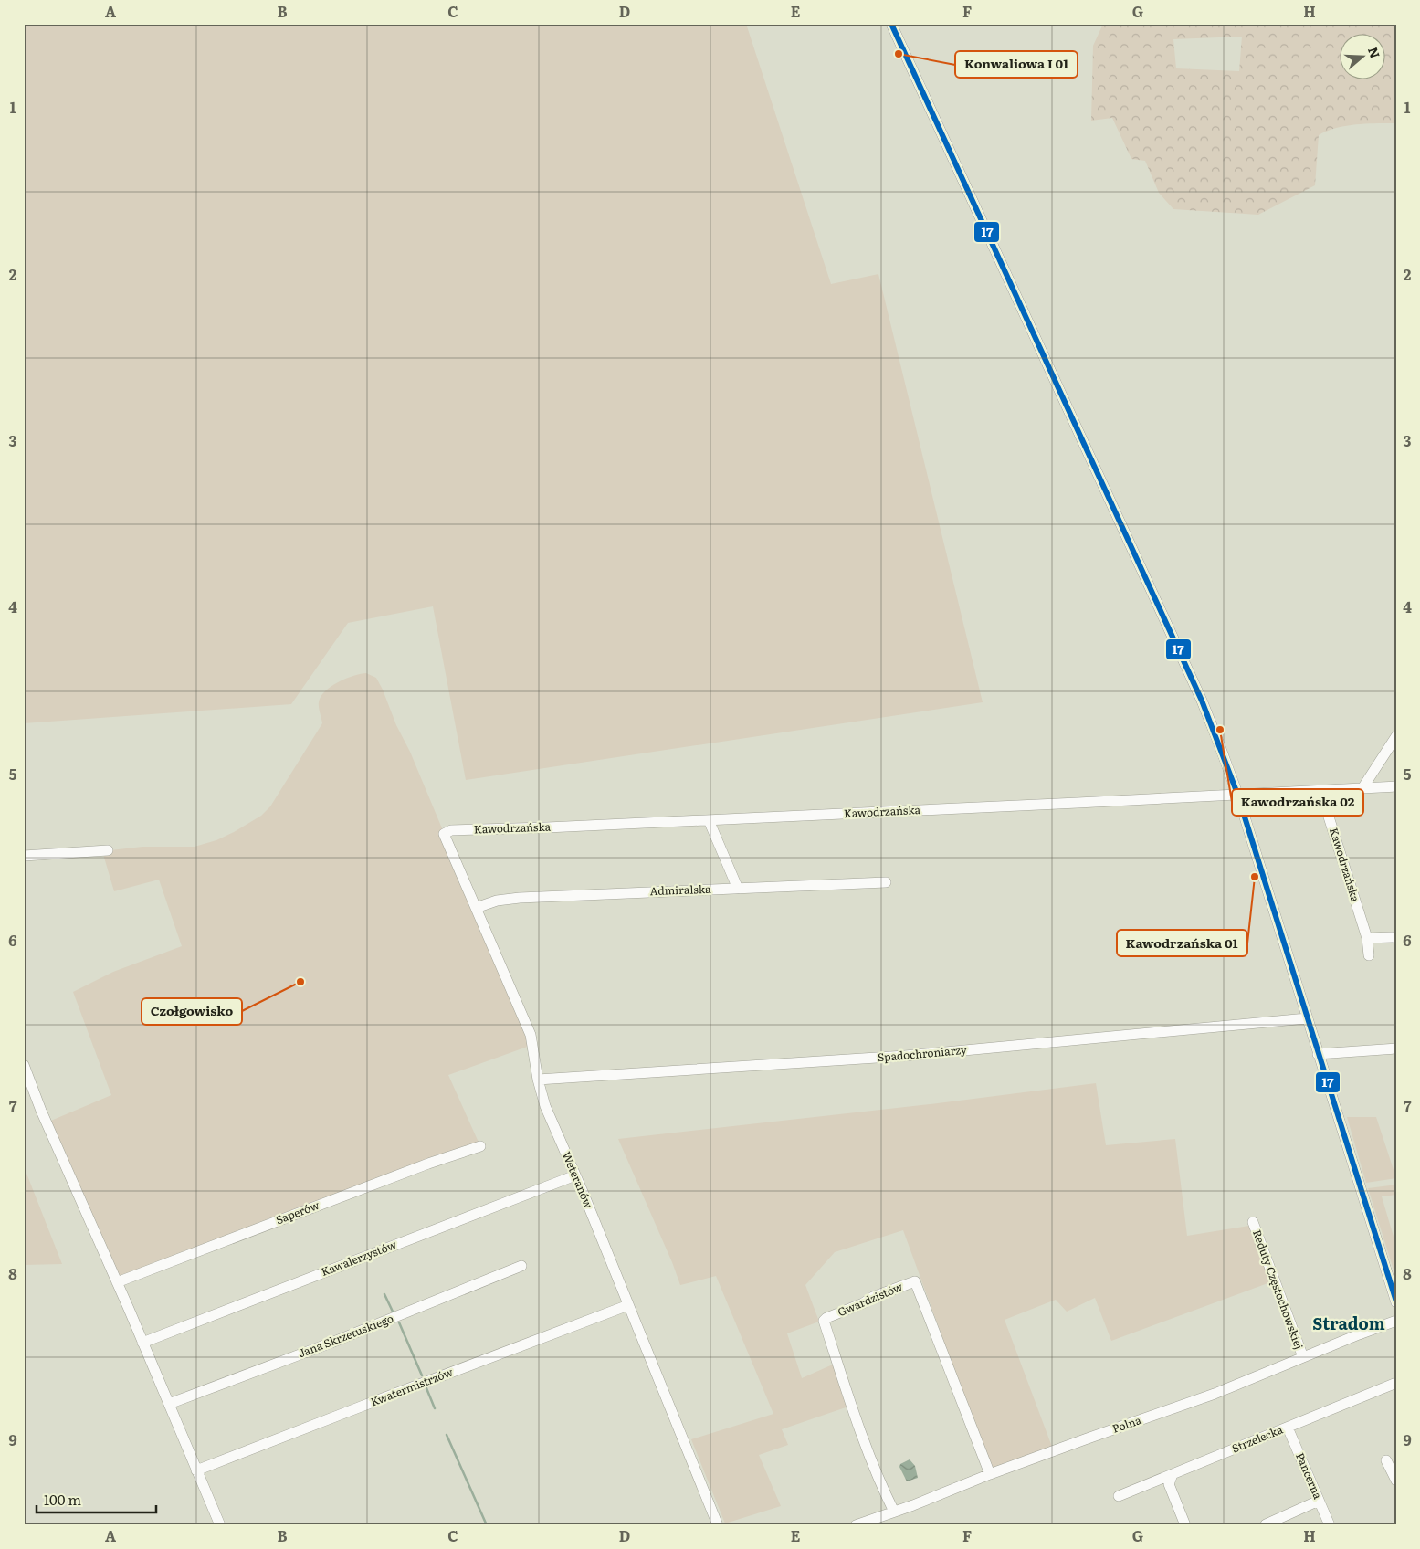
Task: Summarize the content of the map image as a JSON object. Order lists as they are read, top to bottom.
{
  "streets": {
    "street": [
      "Kawodrzańska",
      "Admiralska",
      "Spadochroniarzy",
      "Weteranów",
      "Saperów",
      "Kawalerzystów",
      "Reduty Częstochowskiej",
      "Gwardzistów",
      "Jana Skrzetuskiego",
      "Kwatermistrzów",
      "Polna",
      "Strzelecka",
      "Pancerna"
    ]
  },
  "crossings": [
    ["Kawodrzańska", "Weteranów"],
    ["Admiralska", "Weteranów"],
    ["Spadochroniarzy", "Weteranów"],
    ["Weteranów", "Kawalerzystów"],
    ["Weteranów", "Kwatermistrzów"],
    ["Reduty Częstochowskiej", "Polna"],
    ["Gwardzistów", "Polna"],
    ["Strzelecka", "Pancerna"]
  ],
  "districts": ["Stradom"],
  "places": [
    "Konwaliowa I 01",
    "Kawodrzańska 02",
    "Kawodrzańska 01",
    "Czołgowisko"
  ],
  "lines": ["transit line 17"],
  "scale_bar": "100 m",
  "north": "right",
  "grid": {
    "columns": [
      "A",
      "B",
      "C",
      "D",
      "E",
      "F",
      "G",
      "H"
    ],
    "rows": [
      "1",
      "2",
      "3",
      "4",
      "5",
      "6",
      "7",
      "8",
      "9"
    ]
  }
}
